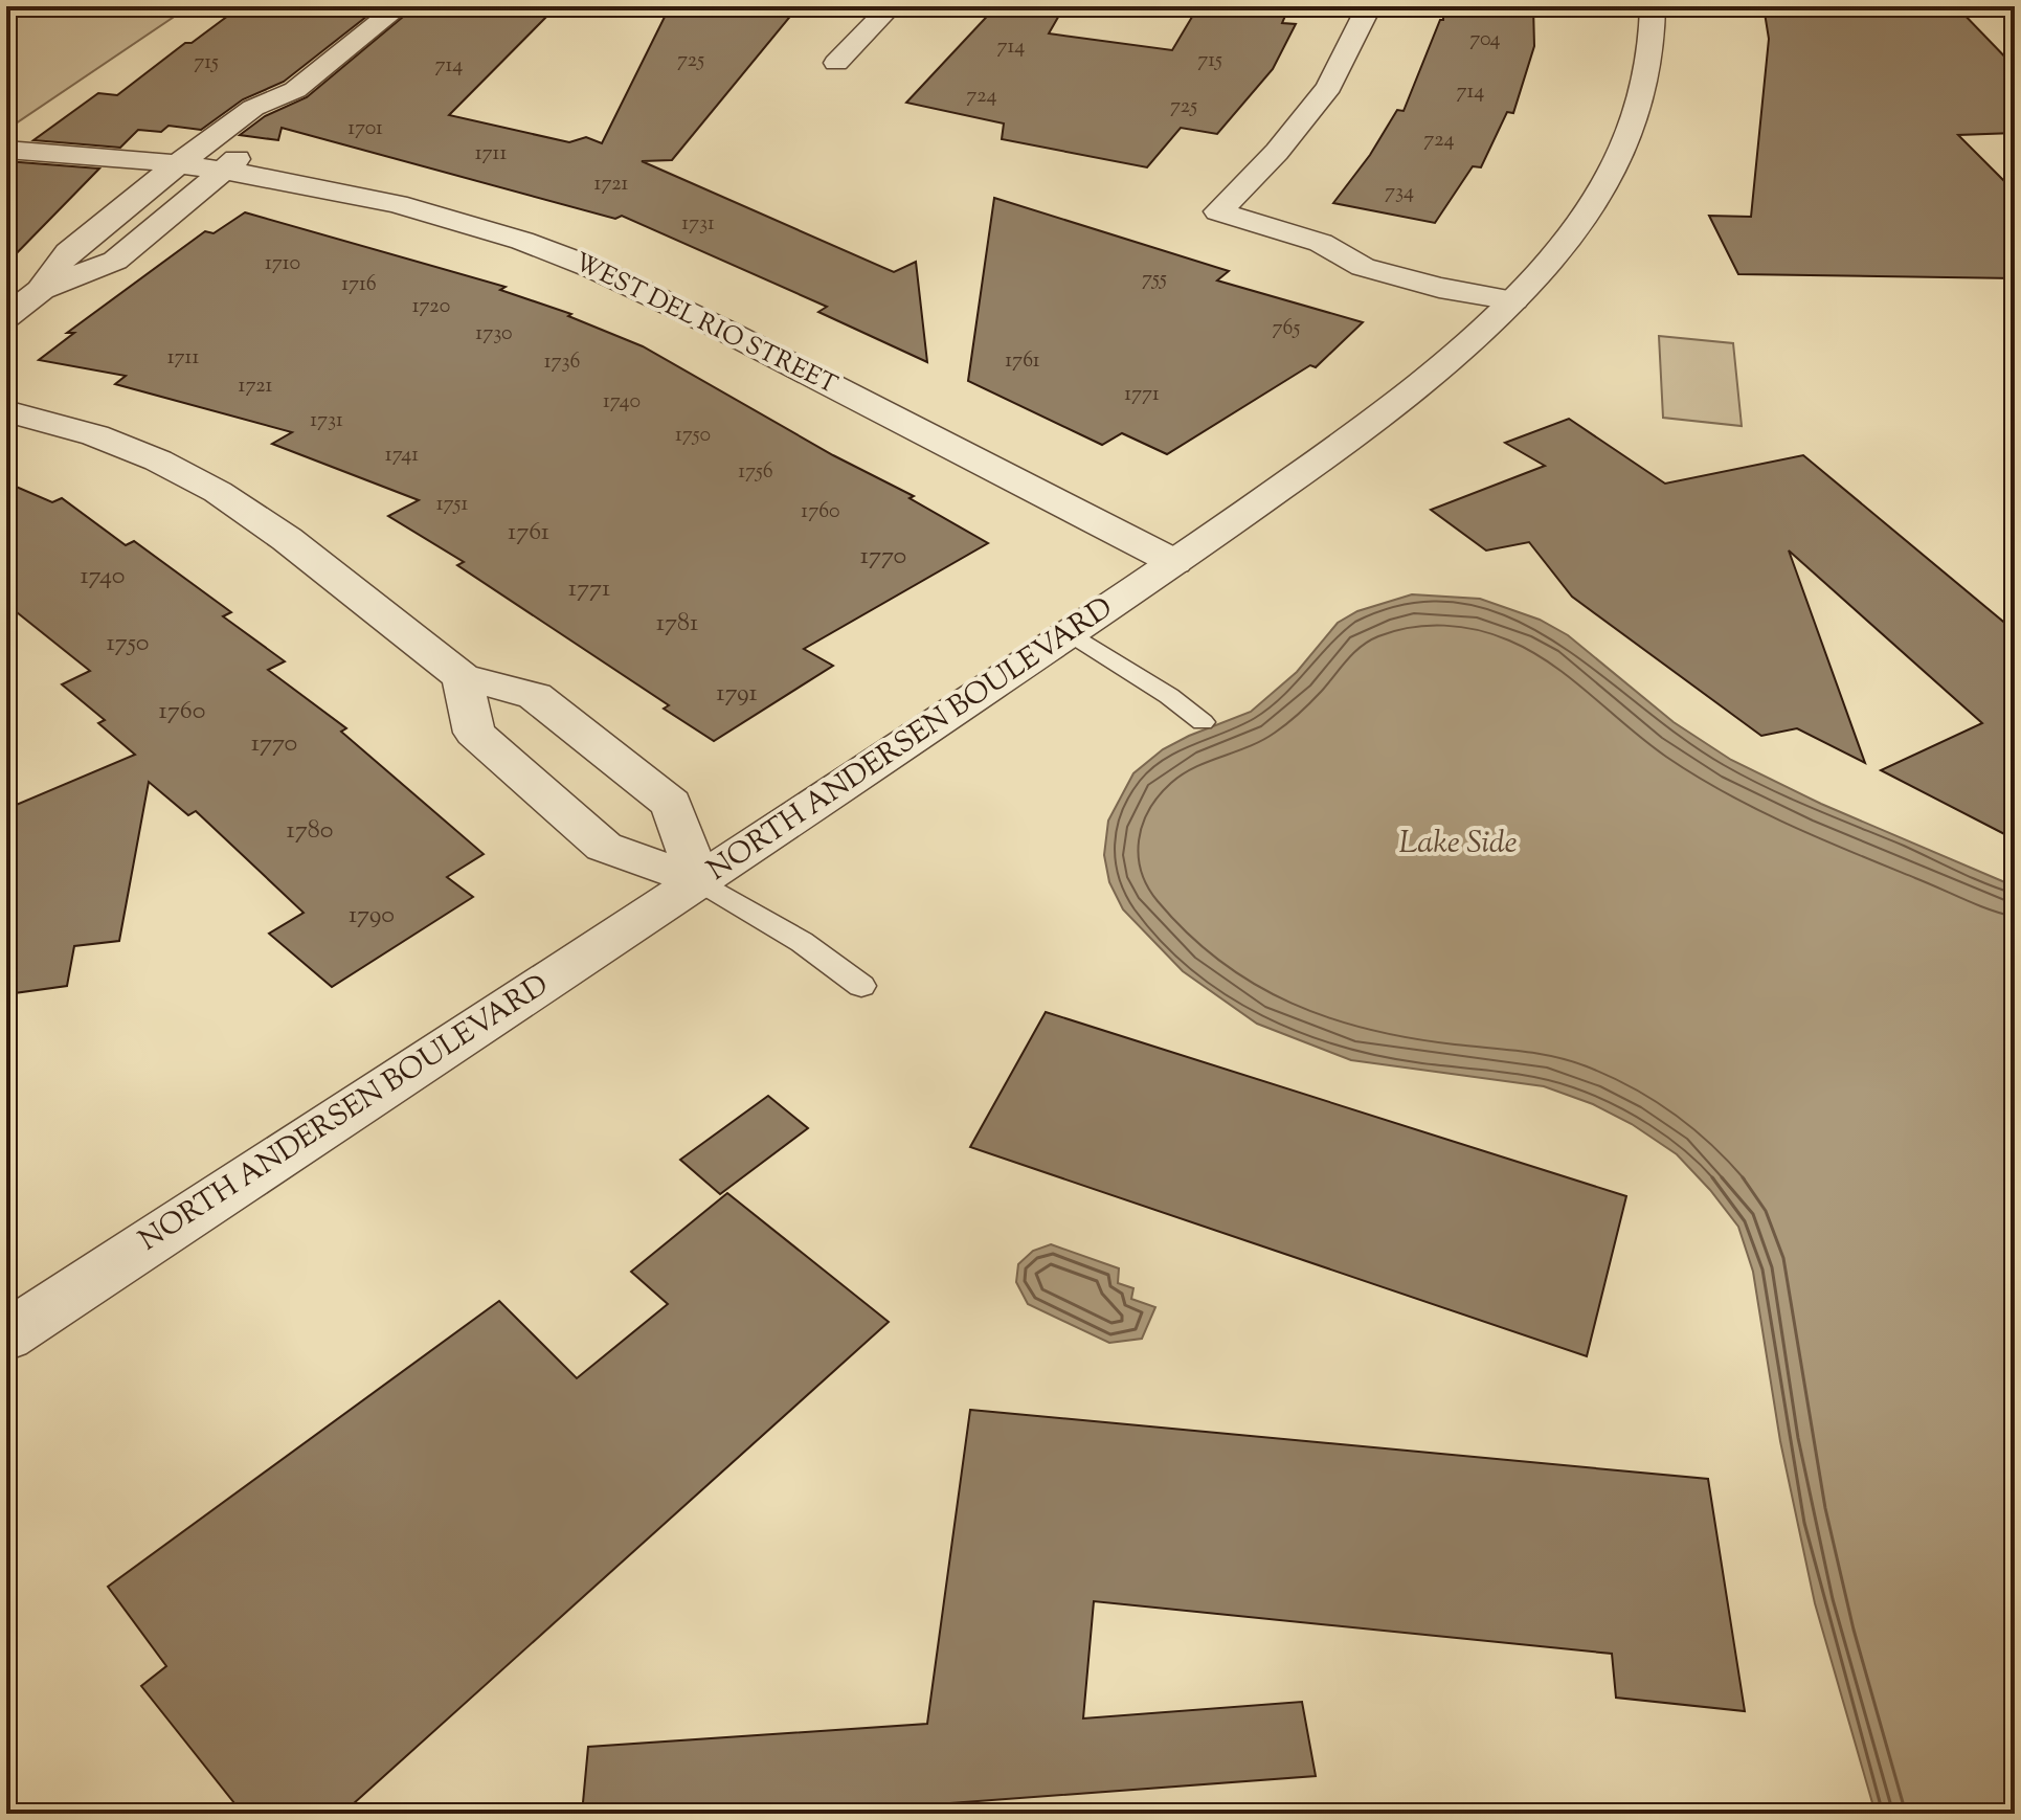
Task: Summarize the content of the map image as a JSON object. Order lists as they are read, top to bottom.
{
  "streets": {
    "street": ["WEST DEL RIO STREET", "NORTH ANDERSEN BOULEVARD"]
  },
  "crossings": [
    ["WEST DEL RIO STREET", "NORTH ANDERSEN BOULEVARD"]
  ],
  "water": ["Lake Side"],
  "house_numbers": [
    "704",
    "714",
    "725",
    "715",
    "715",
    "714",
    "714",
    "724",
    "725",
    "1701",
    "724",
    "1711",
    "1721",
    "734",
    "1731",
    "1710",
    "755",
    "1716",
    "1720",
    "765",
    "1730",
    "1711",
    "1761",
    "1736",
    "1721",
    "1771",
    "1740",
    "1731",
    "1750",
    "1741",
    "1756",
    "1751",
    "1760",
    "1761",
    "1770",
    "1740",
    "1771",
    "1781",
    "1750",
    "1791",
    "1760",
    "1770",
    "1780",
    "1790"
  ]
}
